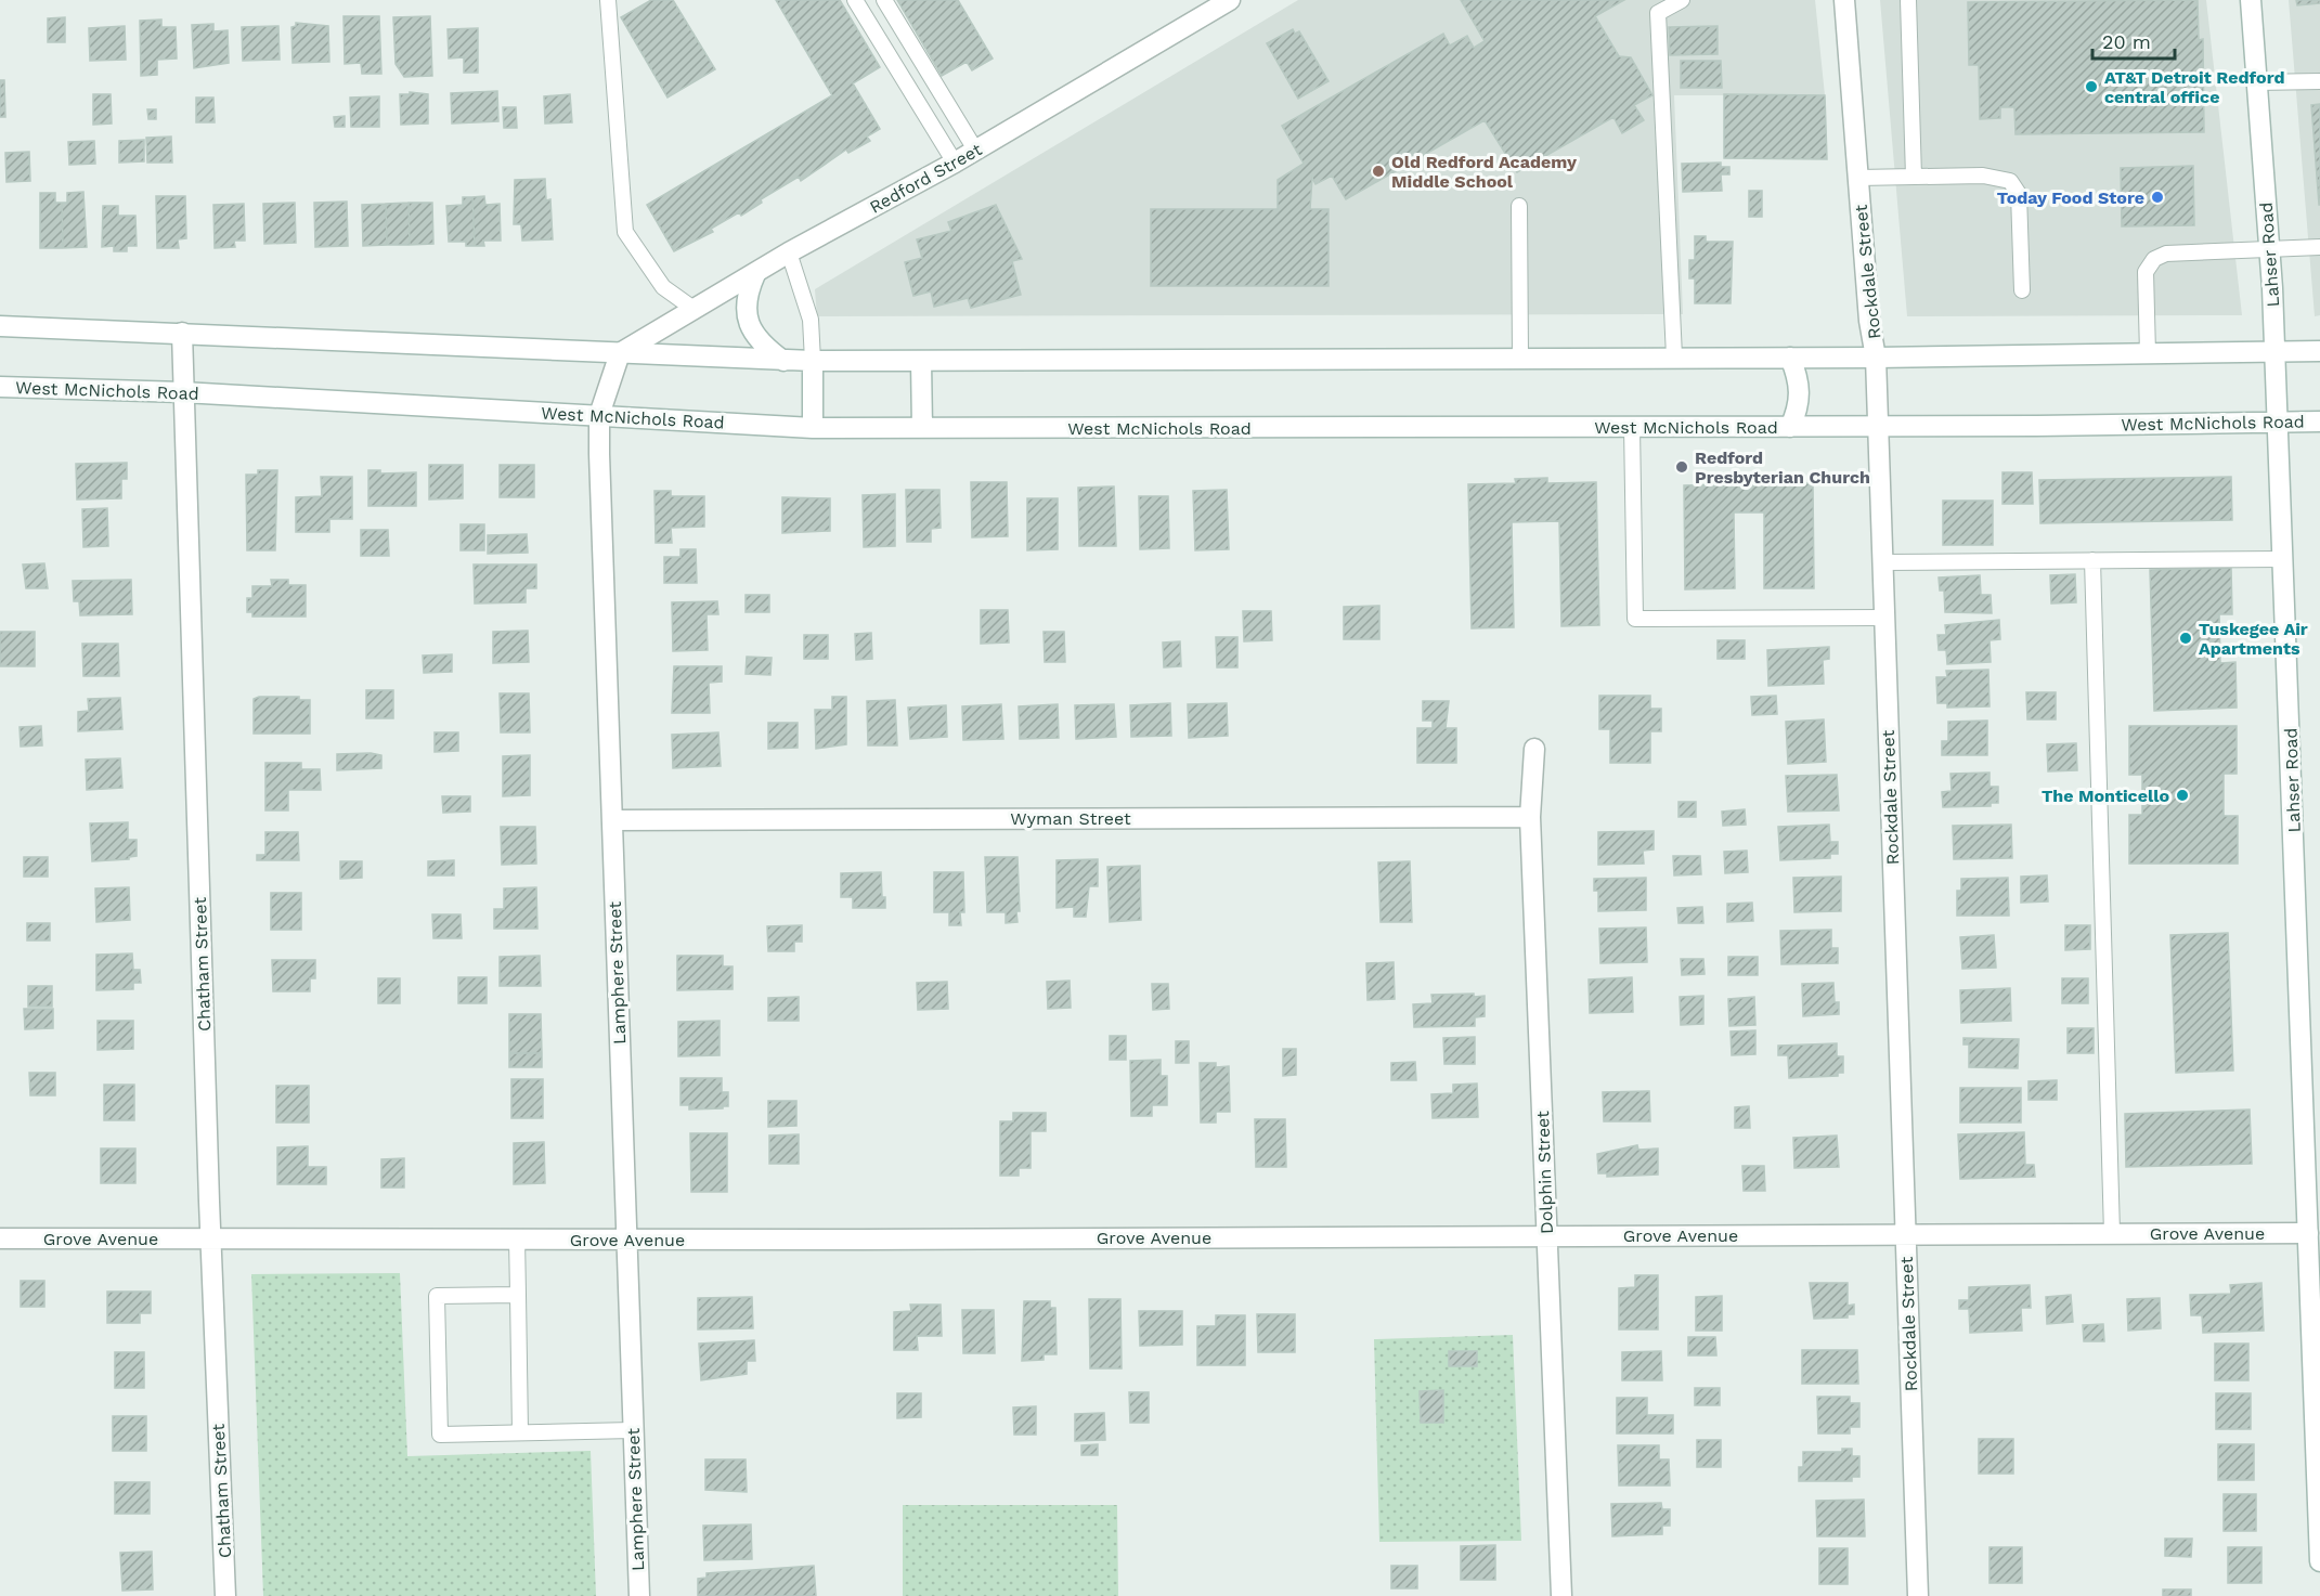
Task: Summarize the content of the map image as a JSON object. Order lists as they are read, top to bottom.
{
  "streets": {
    "street": [
      "Redford Street",
      "Lahser Road",
      "Rockdale Street",
      "West McNichols Road",
      "Wyman Street",
      "Chatham Street",
      "Lamphere Street",
      "Dolphin Street",
      "Grove Avenue"
    ]
  },
  "crossings": [
    ["Redford Street", "Lamphere Street"],
    ["Lahser Road", "West McNichols Road"],
    ["Lahser Road", "Grove Avenue"],
    ["Rockdale Street", "West McNichols Road"],
    ["Rockdale Street", "Grove Avenue"],
    ["West McNichols Road", "Chatham Street"],
    ["West McNichols Road", "Lamphere Street"],
    ["Wyman Street", "Lamphere Street"],
    ["Wyman Street", "Dolphin Street"],
    ["Chatham Street", "Grove Avenue"],
    ["Lamphere Street", "Grove Avenue"],
    ["Dolphin Street", "Grove Avenue"]
  ],
  "places": [
    "AT&T Detroit Redford central office",
    "Old Redford Academy Middle School",
    "Today Food Store",
    "Redford Presbyterian Church",
    "Tuskegee Air Apartments",
    "The Monticello"
  ],
  "scale_bar": "20 m"
}
